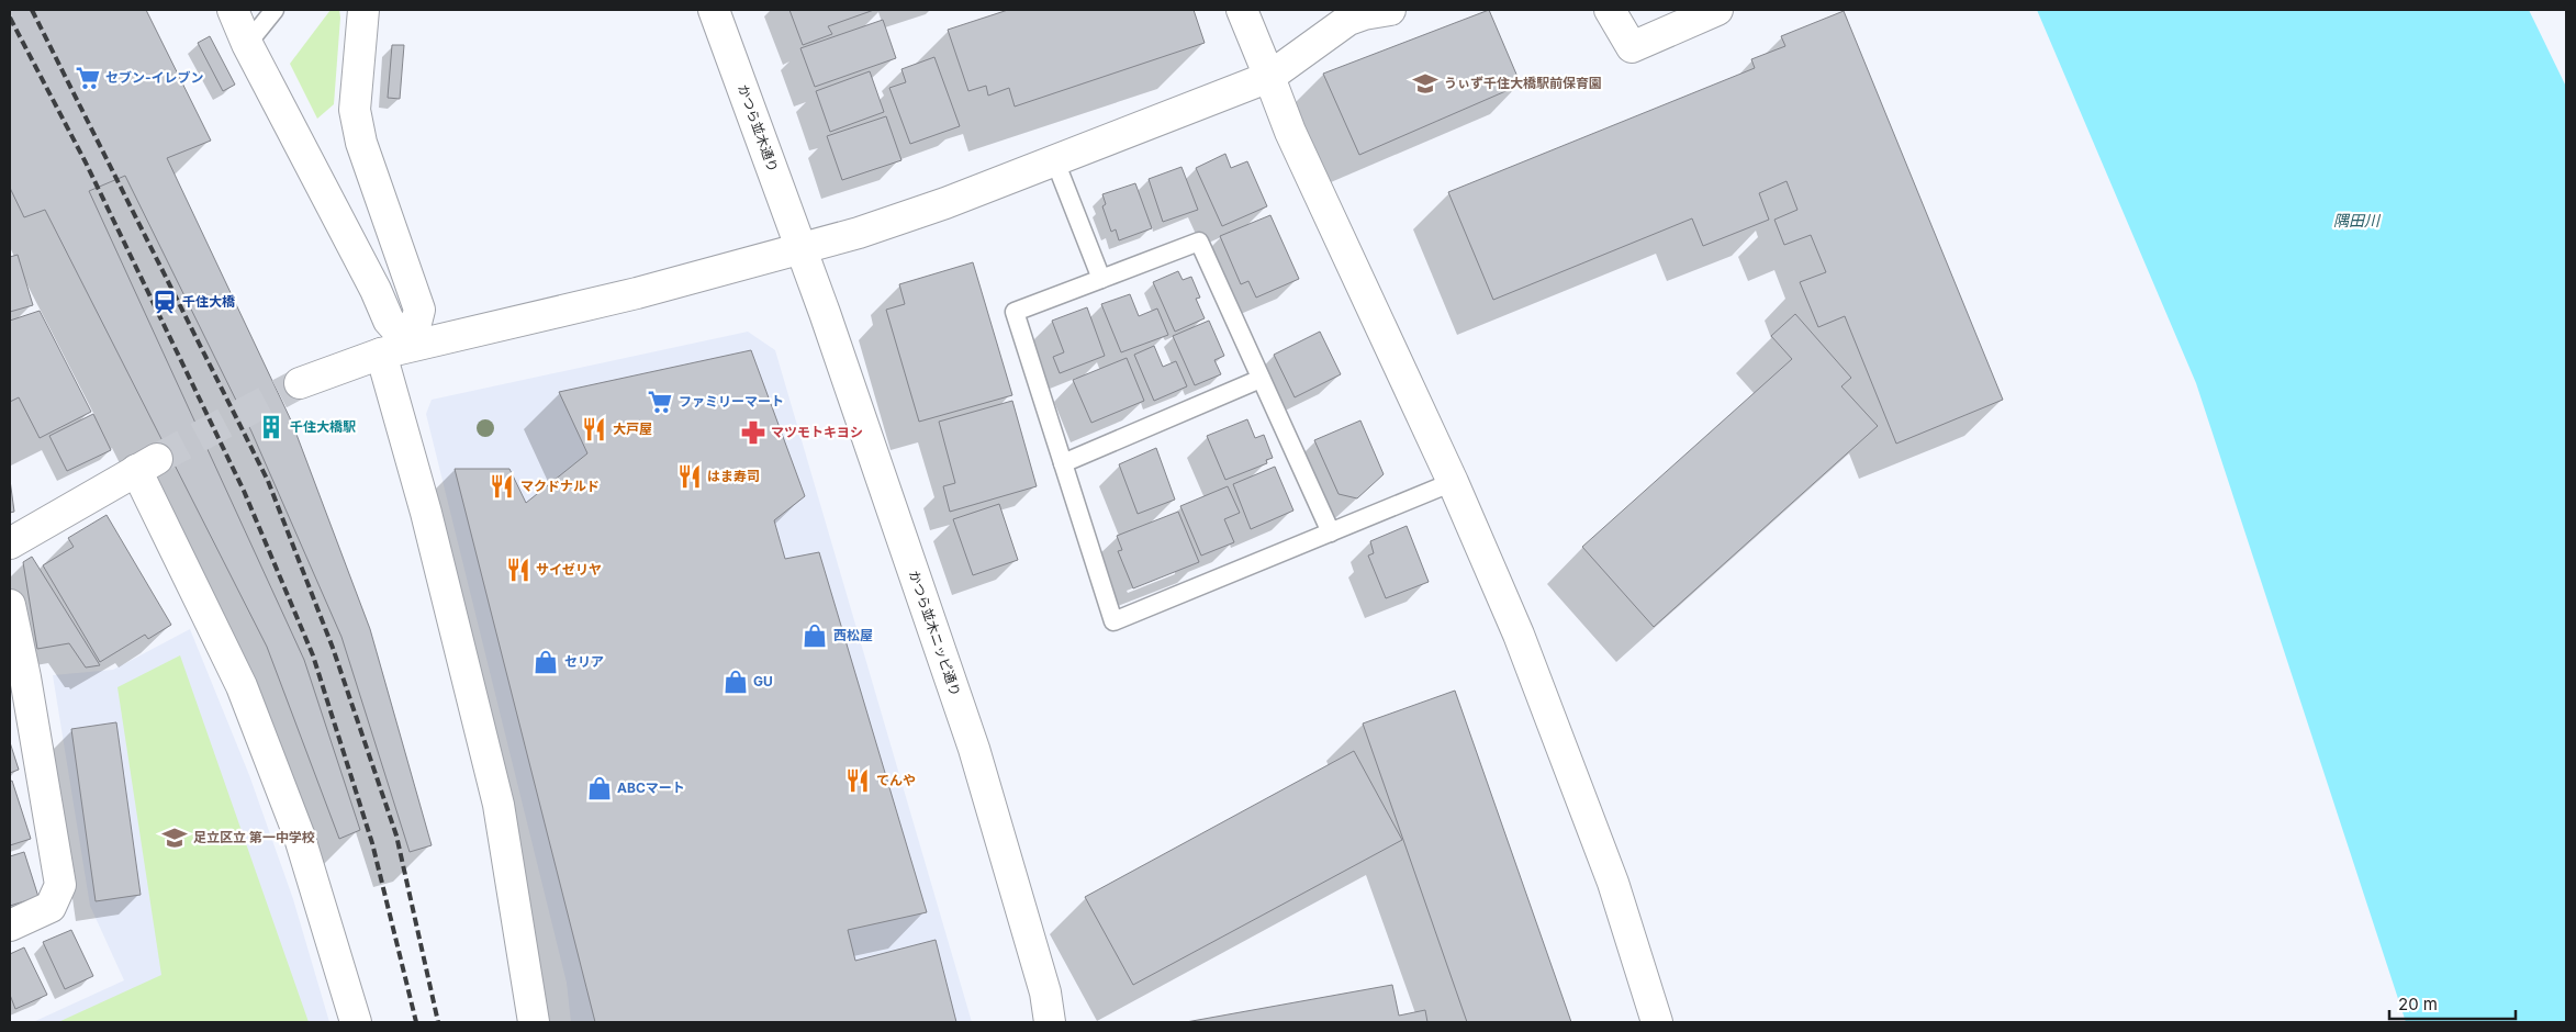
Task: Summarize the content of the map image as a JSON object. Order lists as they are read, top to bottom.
{
  "streets": {
    "street": ["かつら並木通り", "かつら並木ニッピ通り"]
  },
  "crossings": [
    ["かつら並木通り", "かつら並木ニッピ通り"]
  ],
  "water": ["隅田川"],
  "places": {
    "supermarket": ["セブン-イレブン", "ファミリーマート"],
    "school or university": ["うぃず千住大橋駅前保育園", "足立区立 第一中学校"],
    "station": ["千住大橋"],
    "building": ["千住大橋駅"],
    "restaurant": [
      "大戸屋",
      "はま寿司",
      "マクドナルド",
      "サイゼリヤ",
      "てんや"
    ],
    "pharmacy": ["マツモトキヨシ"],
    "shop": [
      "西松屋",
      "セリア",
      "GU",
      "ABCマート"
    ]
  },
  "scale_bar": "20 m"
}
